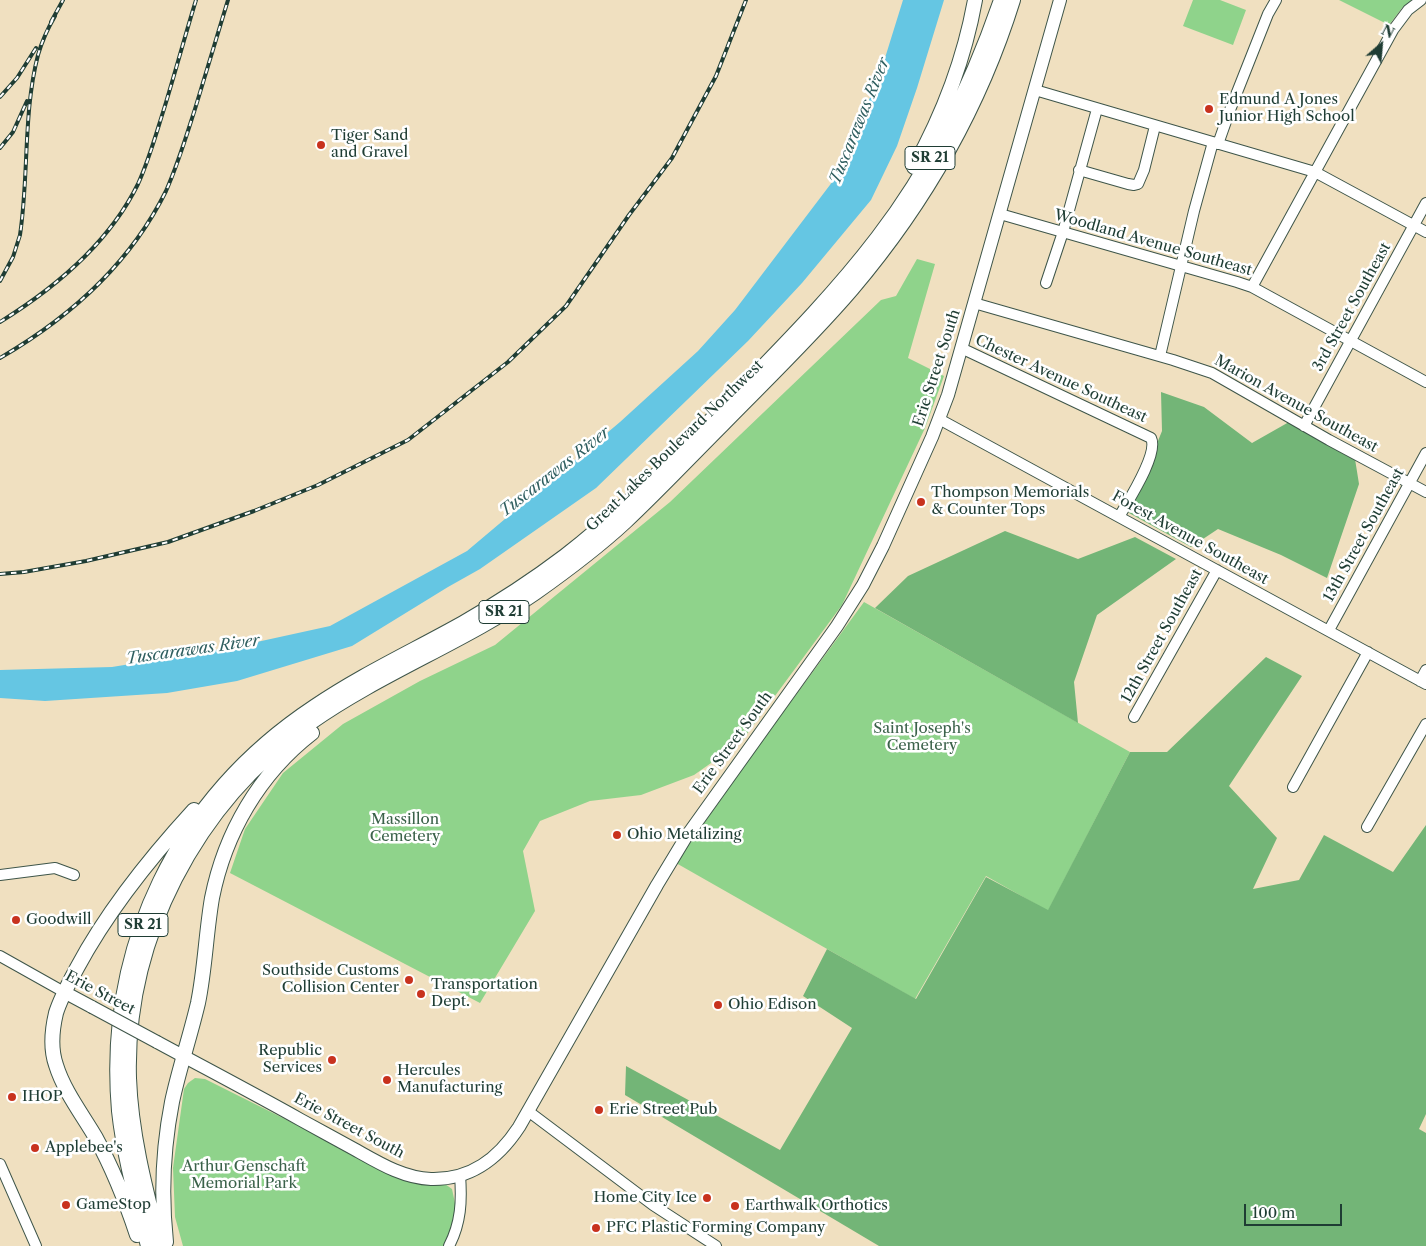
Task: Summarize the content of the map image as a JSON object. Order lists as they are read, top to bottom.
{
  "streets": {
    "highway": ["SR 21", "Great Lakes Boulevard Northwest"],
    "main road": ["Erie Street South", "Erie Street"],
    "street": [
      "Woodland Avenue Southeast",
      "3rd Street Southeast",
      "Chester Avenue Southeast",
      "Marion Avenue Southeast",
      "13th Street Southeast",
      "Forest Avenue Southeast",
      "12th Street Southeast"
    ]
  },
  "crossings": [
    ["Woodland Avenue Southeast", "3rd Street Southeast"],
    ["Woodland Avenue Southeast", "Erie Street South"],
    ["3rd Street Southeast", "Marion Avenue Southeast"],
    ["Erie Street South", "Chester Avenue Southeast"],
    ["Erie Street South", "Marion Avenue Southeast"],
    ["Erie Street South", "Forest Avenue Southeast"],
    ["Erie Street South", "Erie Street"],
    ["Chester Avenue Southeast", "Forest Avenue Southeast"],
    ["Marion Avenue Southeast", "13th Street Southeast"],
    ["13th Street Southeast", "Forest Avenue Southeast"],
    ["Forest Avenue Southeast", "12th Street Southeast"]
  ],
  "water": ["Tuscarawas River"],
  "parks": ["Saint Joseph's Cemetery", "Massillon Cemetery", "Arthur Genschaft Memorial Park"],
  "places": [
    "Edmund A Jones Junior High School",
    "Tiger Sand and Gravel",
    "Thompson Memorials & Counter Tops",
    "Ohio Metalizing",
    "Goodwill",
    "Southside Customs Collision Center",
    "Transportation Dept.",
    "Ohio Edison",
    "Republic Services",
    "Hercules Manufacturing",
    "IHOP",
    "Erie Street Pub",
    "Applebee's",
    "Home City Ice",
    "GameStop",
    "Earthwalk Orthotics",
    "PFC Plastic Forming Company"
  ],
  "scale_bar": "100 m",
  "north": "top right"
}
